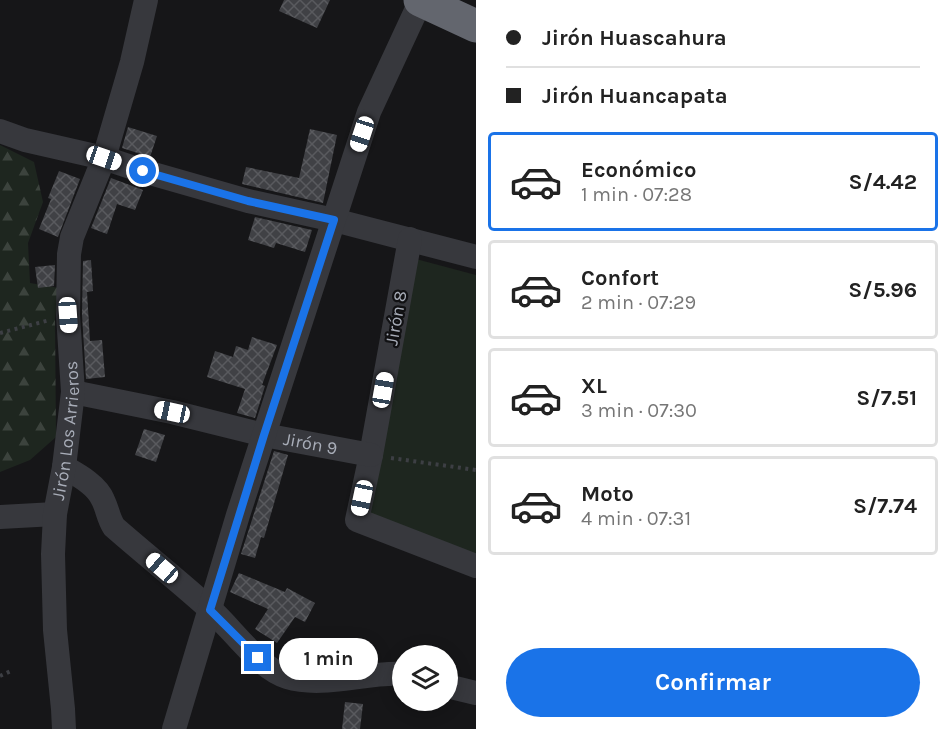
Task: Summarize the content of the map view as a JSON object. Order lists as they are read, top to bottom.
{
  "streets": {
    "street": ["Jirón 8", "Jirón Los Arrieros", "Jirón 9"]
  },
  "crossings": [
    ["Jirón 8", "Jirón 9"],
    ["Jirón Los Arrieros", "Jirón 9"]
  ],
  "page": {
    "banner": ["Jirón Huascahura", "Jirón Huancapata"],
    "list": [
      {
        "name": "Económico",
        "note": "1 min · 07:28",
        "value": "S/4.42"
      },
      {
        "name": "Confort",
        "note": "2 min · 07:29",
        "value": "S/5.96"
      },
      {
        "name": "XL",
        "note": "3 min · 07:30",
        "value": "S/7.51"
      },
      {
        "name": "Moto",
        "note": "4 min · 07:31",
        "value": "S/7.74"
      }
    ],
    "buttons": "Confirmar",
    "bubble": "1 min"
  }
}
